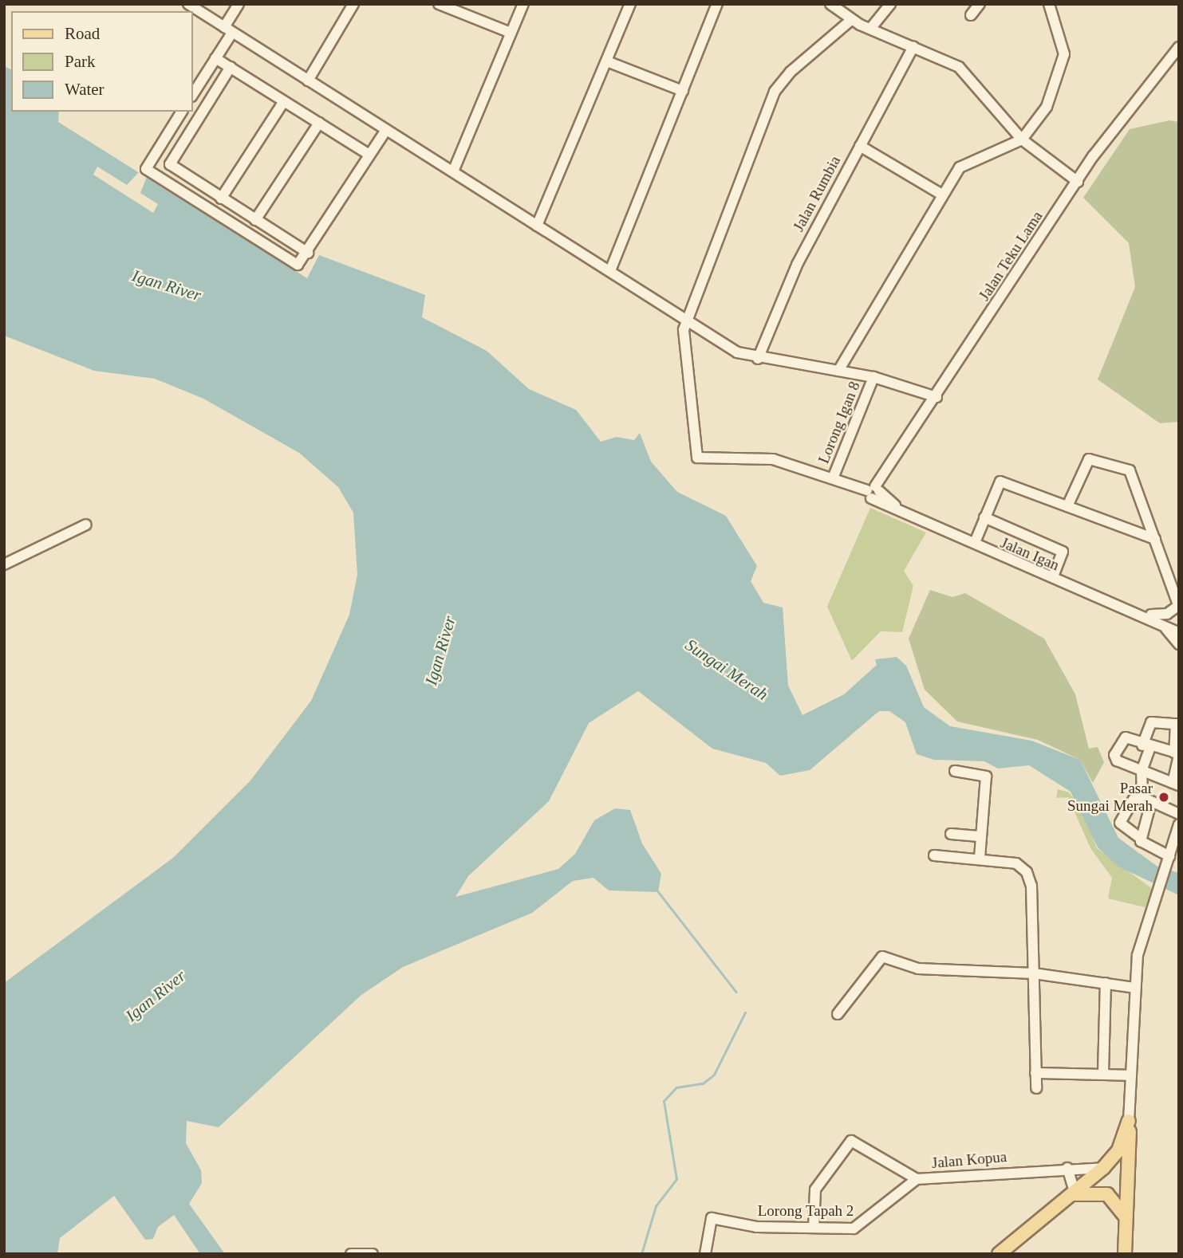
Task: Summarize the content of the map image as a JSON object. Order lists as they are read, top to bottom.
{
  "streets": {
    "street": [
      "Jalan Rumbia",
      "Jalan Teku Lama",
      "Lorong Igan 8",
      "Jalan Igan",
      "Jalan Kopua",
      "Lorong Tapah 2"
    ]
  },
  "crossings": [
    ["Jalan Teku Lama", "Jalan Igan"],
    ["Jalan Kopua", "Lorong Tapah 2"]
  ],
  "water": ["Igan River", "Sungai Merah"],
  "places": ["Pasar Sungai Merah"],
  "legend": ["Road", "Park", "Water"]
}
